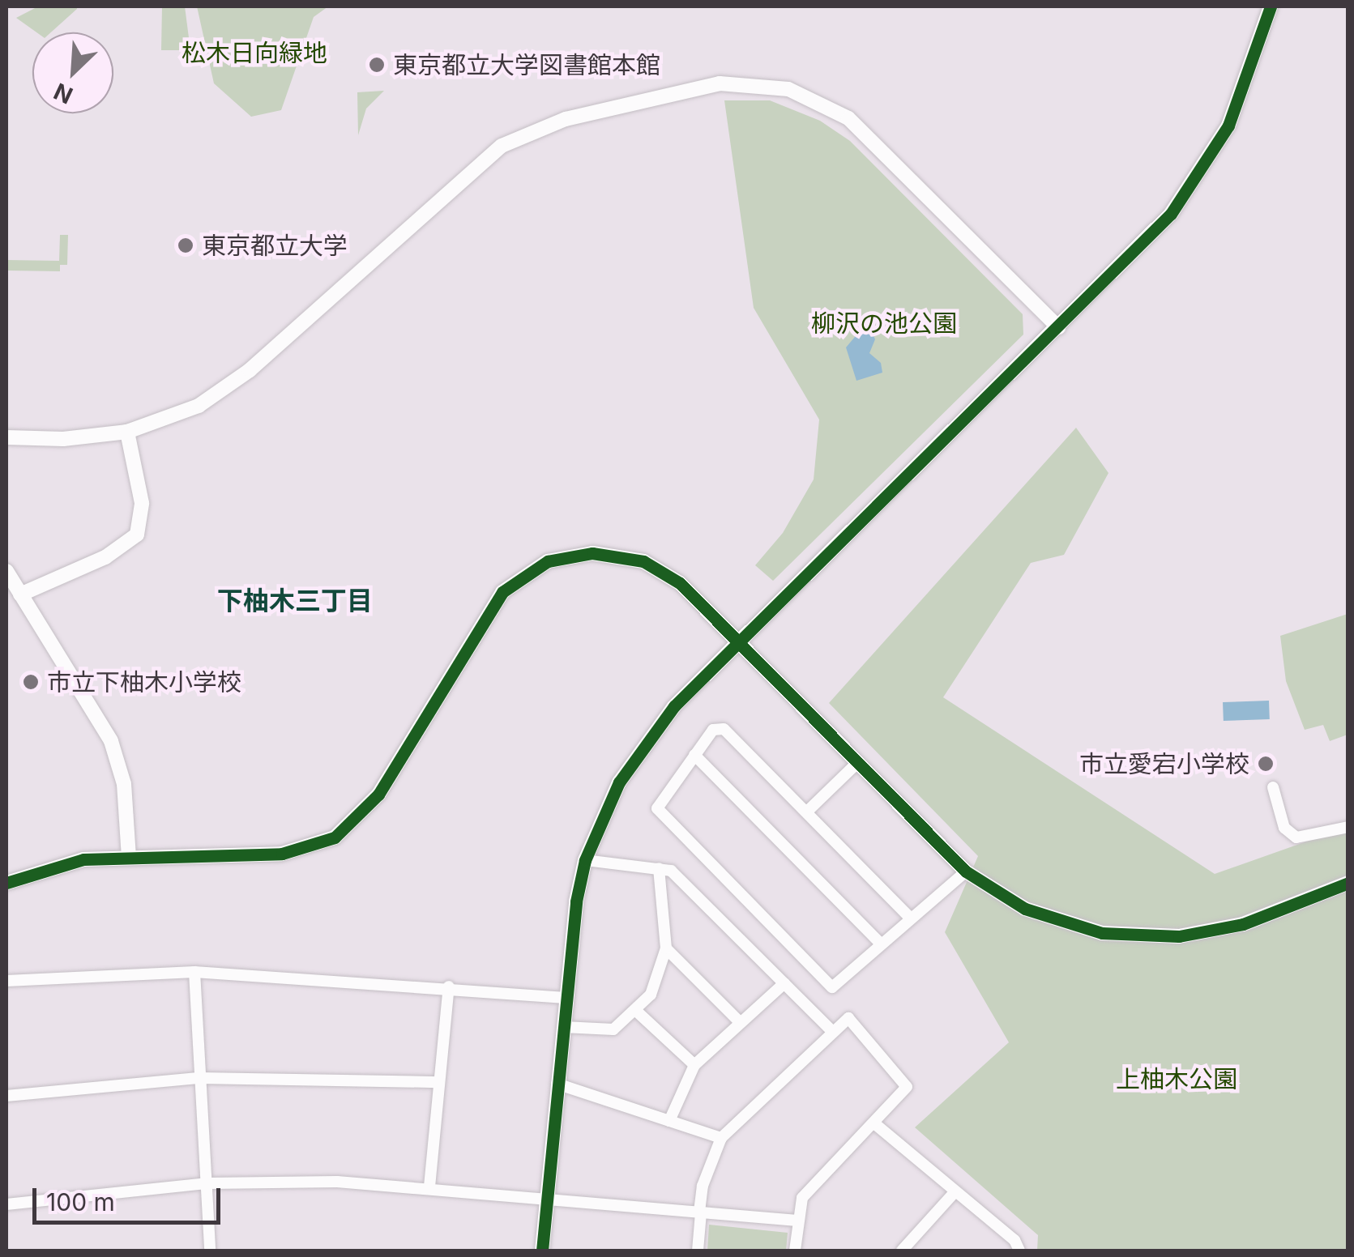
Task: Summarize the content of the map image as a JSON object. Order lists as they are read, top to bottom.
{
  "districts": ["下柚木三丁目"],
  "parks": ["松木日向緑地", "柳沢の池公園", "上柚木公園"],
  "places": [
    "東京都立大学図書館本館",
    "東京都立大学",
    "市立下柚木小学校",
    "市立愛宕小学校"
  ],
  "scale_bar": "100 m",
  "north": "bottom left"
}
